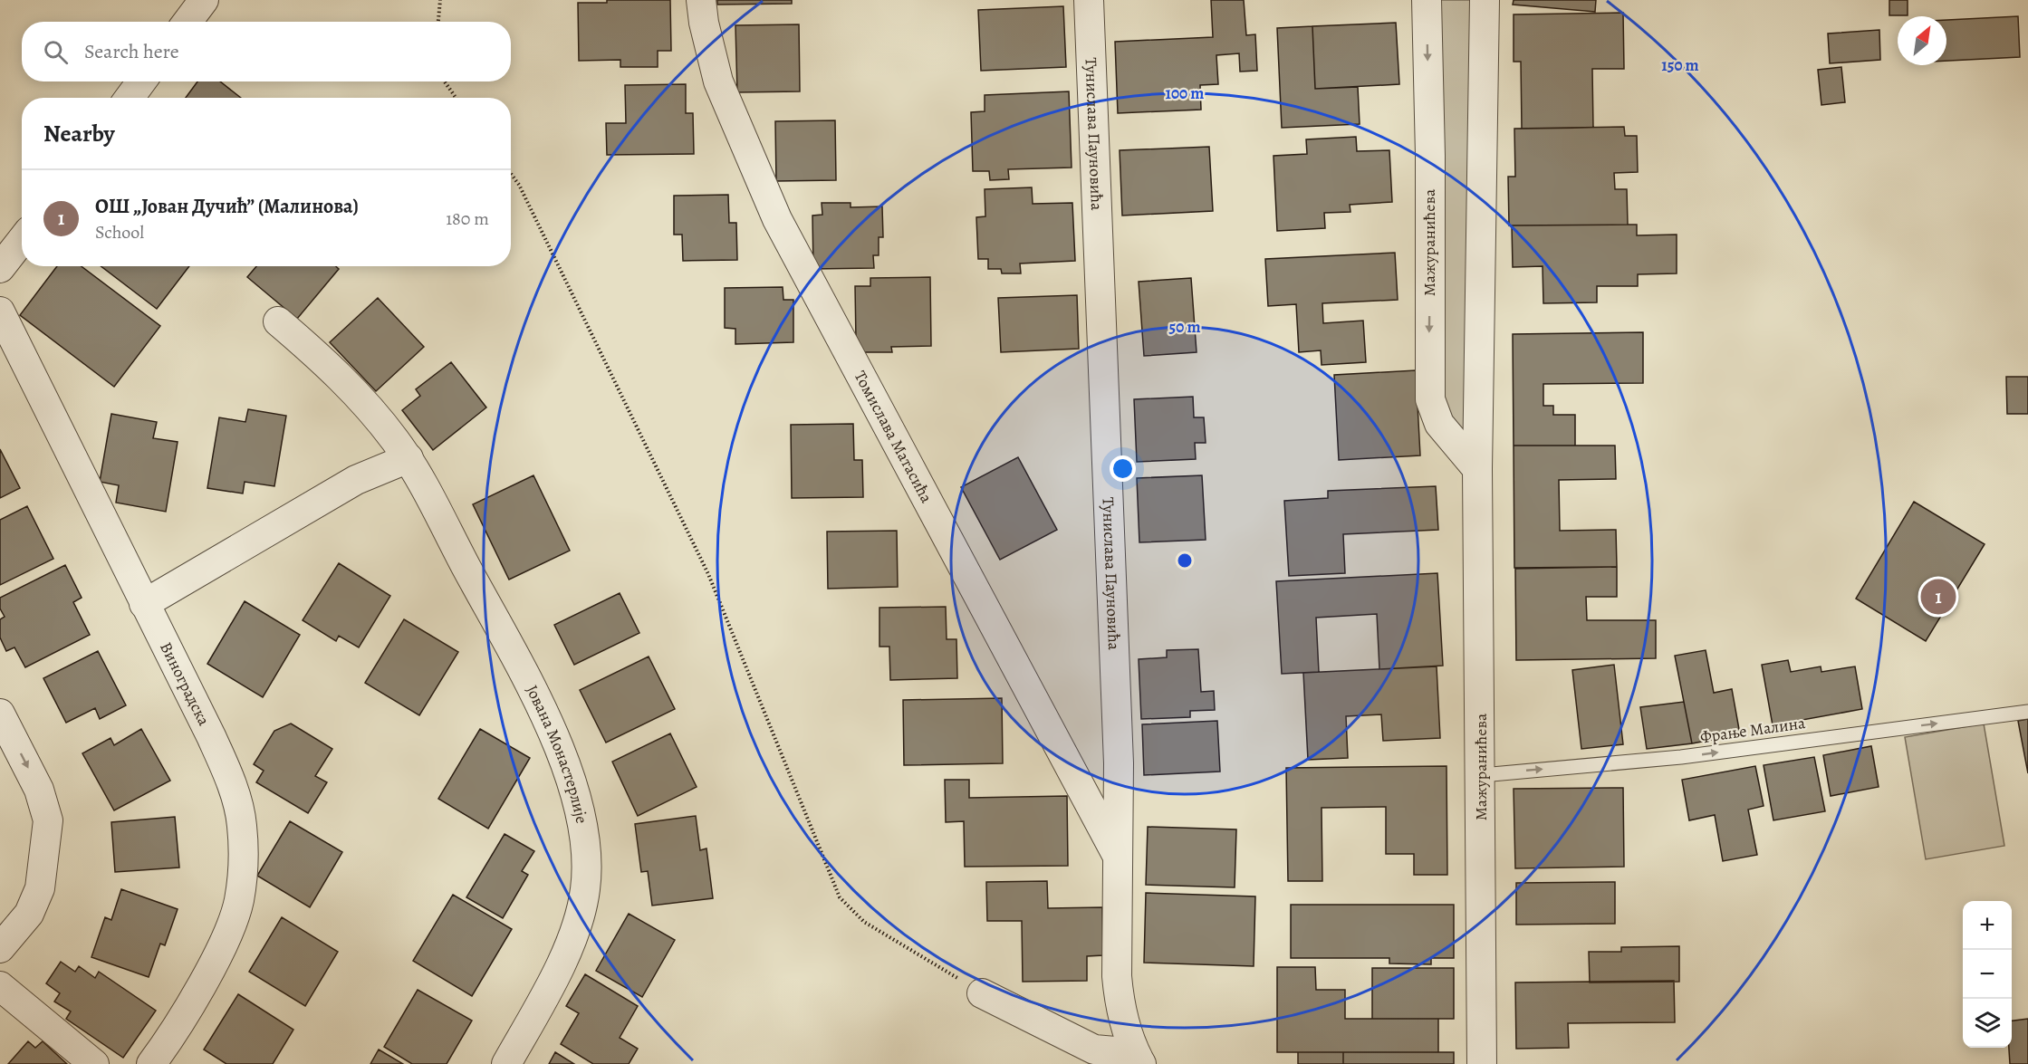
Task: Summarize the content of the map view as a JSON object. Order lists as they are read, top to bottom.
{
  "streets": {
    "street": [
      "Тунислава Пауновића",
      "Мажуранићева",
      "Томислава Матасића",
      "Виноградска",
      "Јована Монастерлије"
    ],
    "lane": ["Фрање Малина"]
  },
  "crossings": [
    ["Тунислава Пауновића", "Томислава Матасића"],
    ["Мажуранићева", "Фрање Малина"]
  ],
  "one_way": ["Фрање Малина"],
  "north": "top right",
  "page": {
    "search": "Search here",
    "heading": "Nearby",
    "list": [
      {
        "mark": "1",
        "name": "ОШ „Јован Дучић” (Малинова)",
        "note": "School",
        "value": "180 m"
      }
    ],
    "pins": "1",
    "map_buttons": ["+", "−"]
  },
  "rings": ["150 m", "100 m", "50 m"]
}
